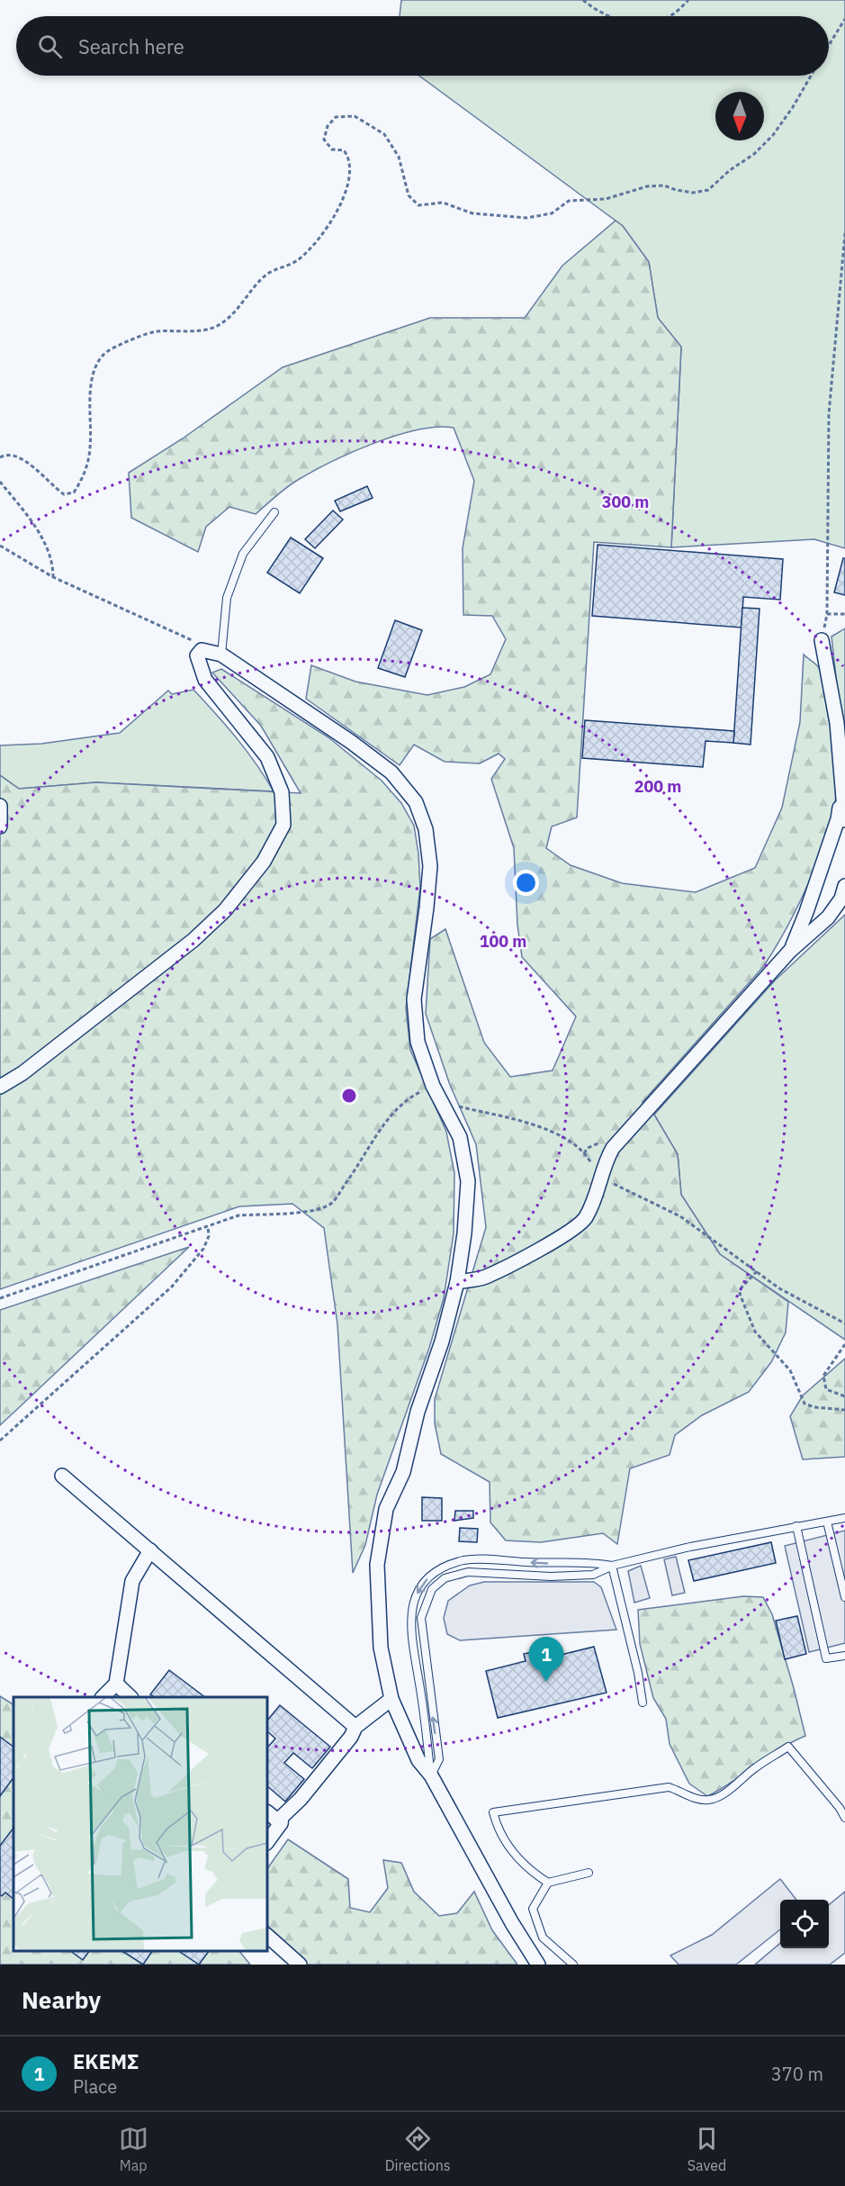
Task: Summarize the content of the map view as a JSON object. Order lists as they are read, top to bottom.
{
  "north": "bottom",
  "page": {
    "search": "Search here",
    "pins": "1",
    "heading": "Nearby",
    "list": [
      {
        "mark": "1",
        "name": "ΕΚΕΜΣ",
        "note": "Place",
        "value": "370 m"
      }
    ],
    "nav": ["Map", "Directions", "Saved"]
  },
  "rings": ["300 m", "200 m", "100 m"]
}
